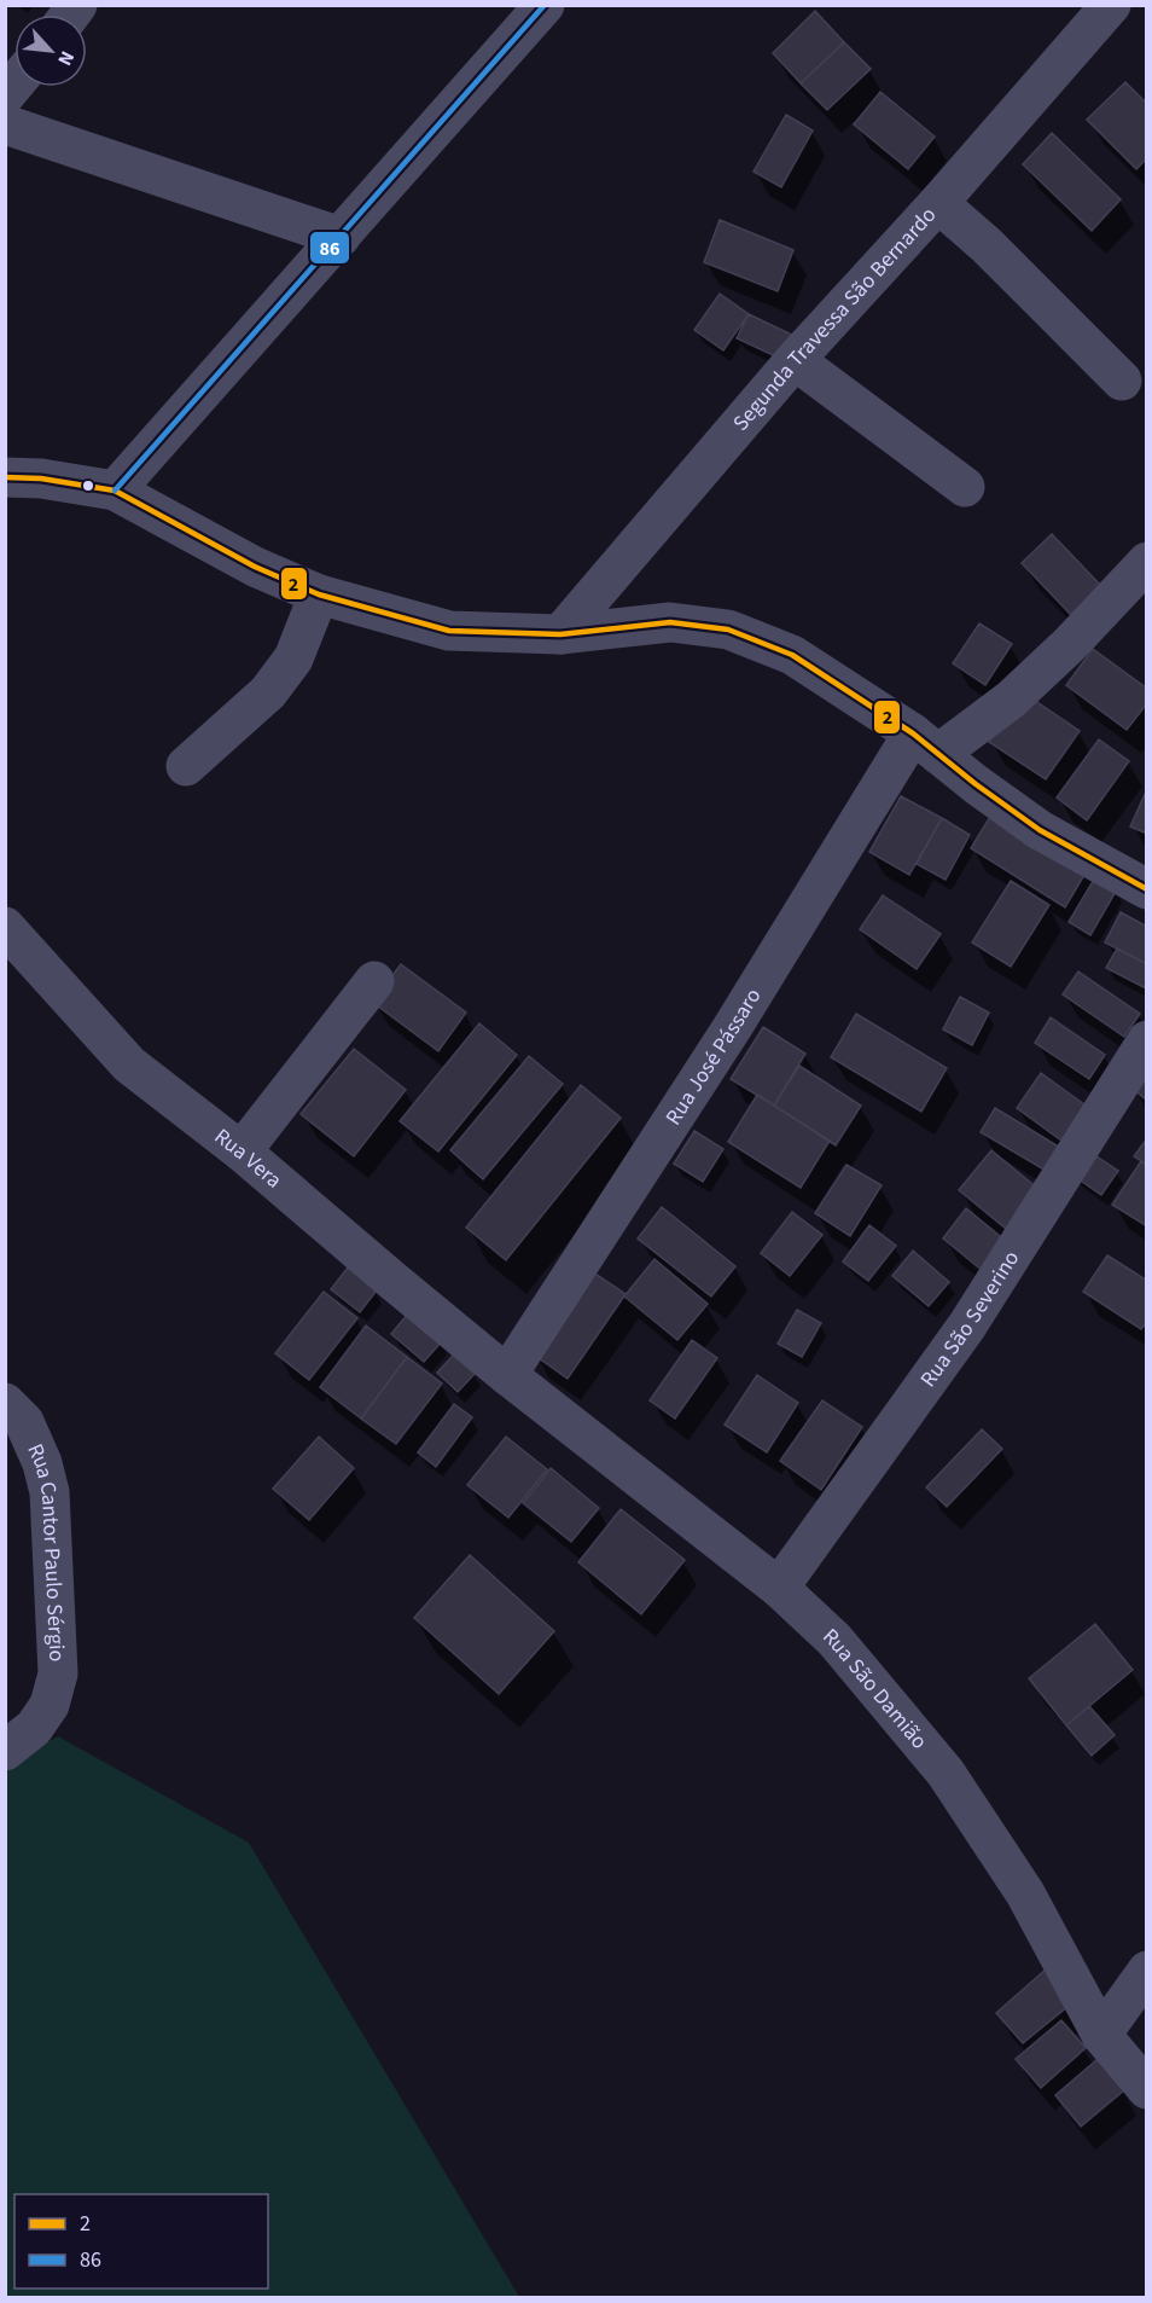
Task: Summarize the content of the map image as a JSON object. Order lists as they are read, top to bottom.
{
  "streets": {
    "street": [
      "Segunda Travessa São Bernardo",
      "Rua José Pássaro",
      "Rua Vera",
      "Rua São Severino",
      "Rua Cantor Paulo Sérgio",
      "Rua São Damião"
    ]
  },
  "crossings": [
    ["Rua José Pássaro", "Rua Vera"],
    ["Rua José Pássaro", "Rua São Damião"],
    ["Rua Vera", "Rua São Damião"],
    ["Rua São Severino", "Rua São Damião"]
  ],
  "lines": ["transit line 86", "transit line 2"],
  "legend": ["2", "86"],
  "north": "bottom right"
}
